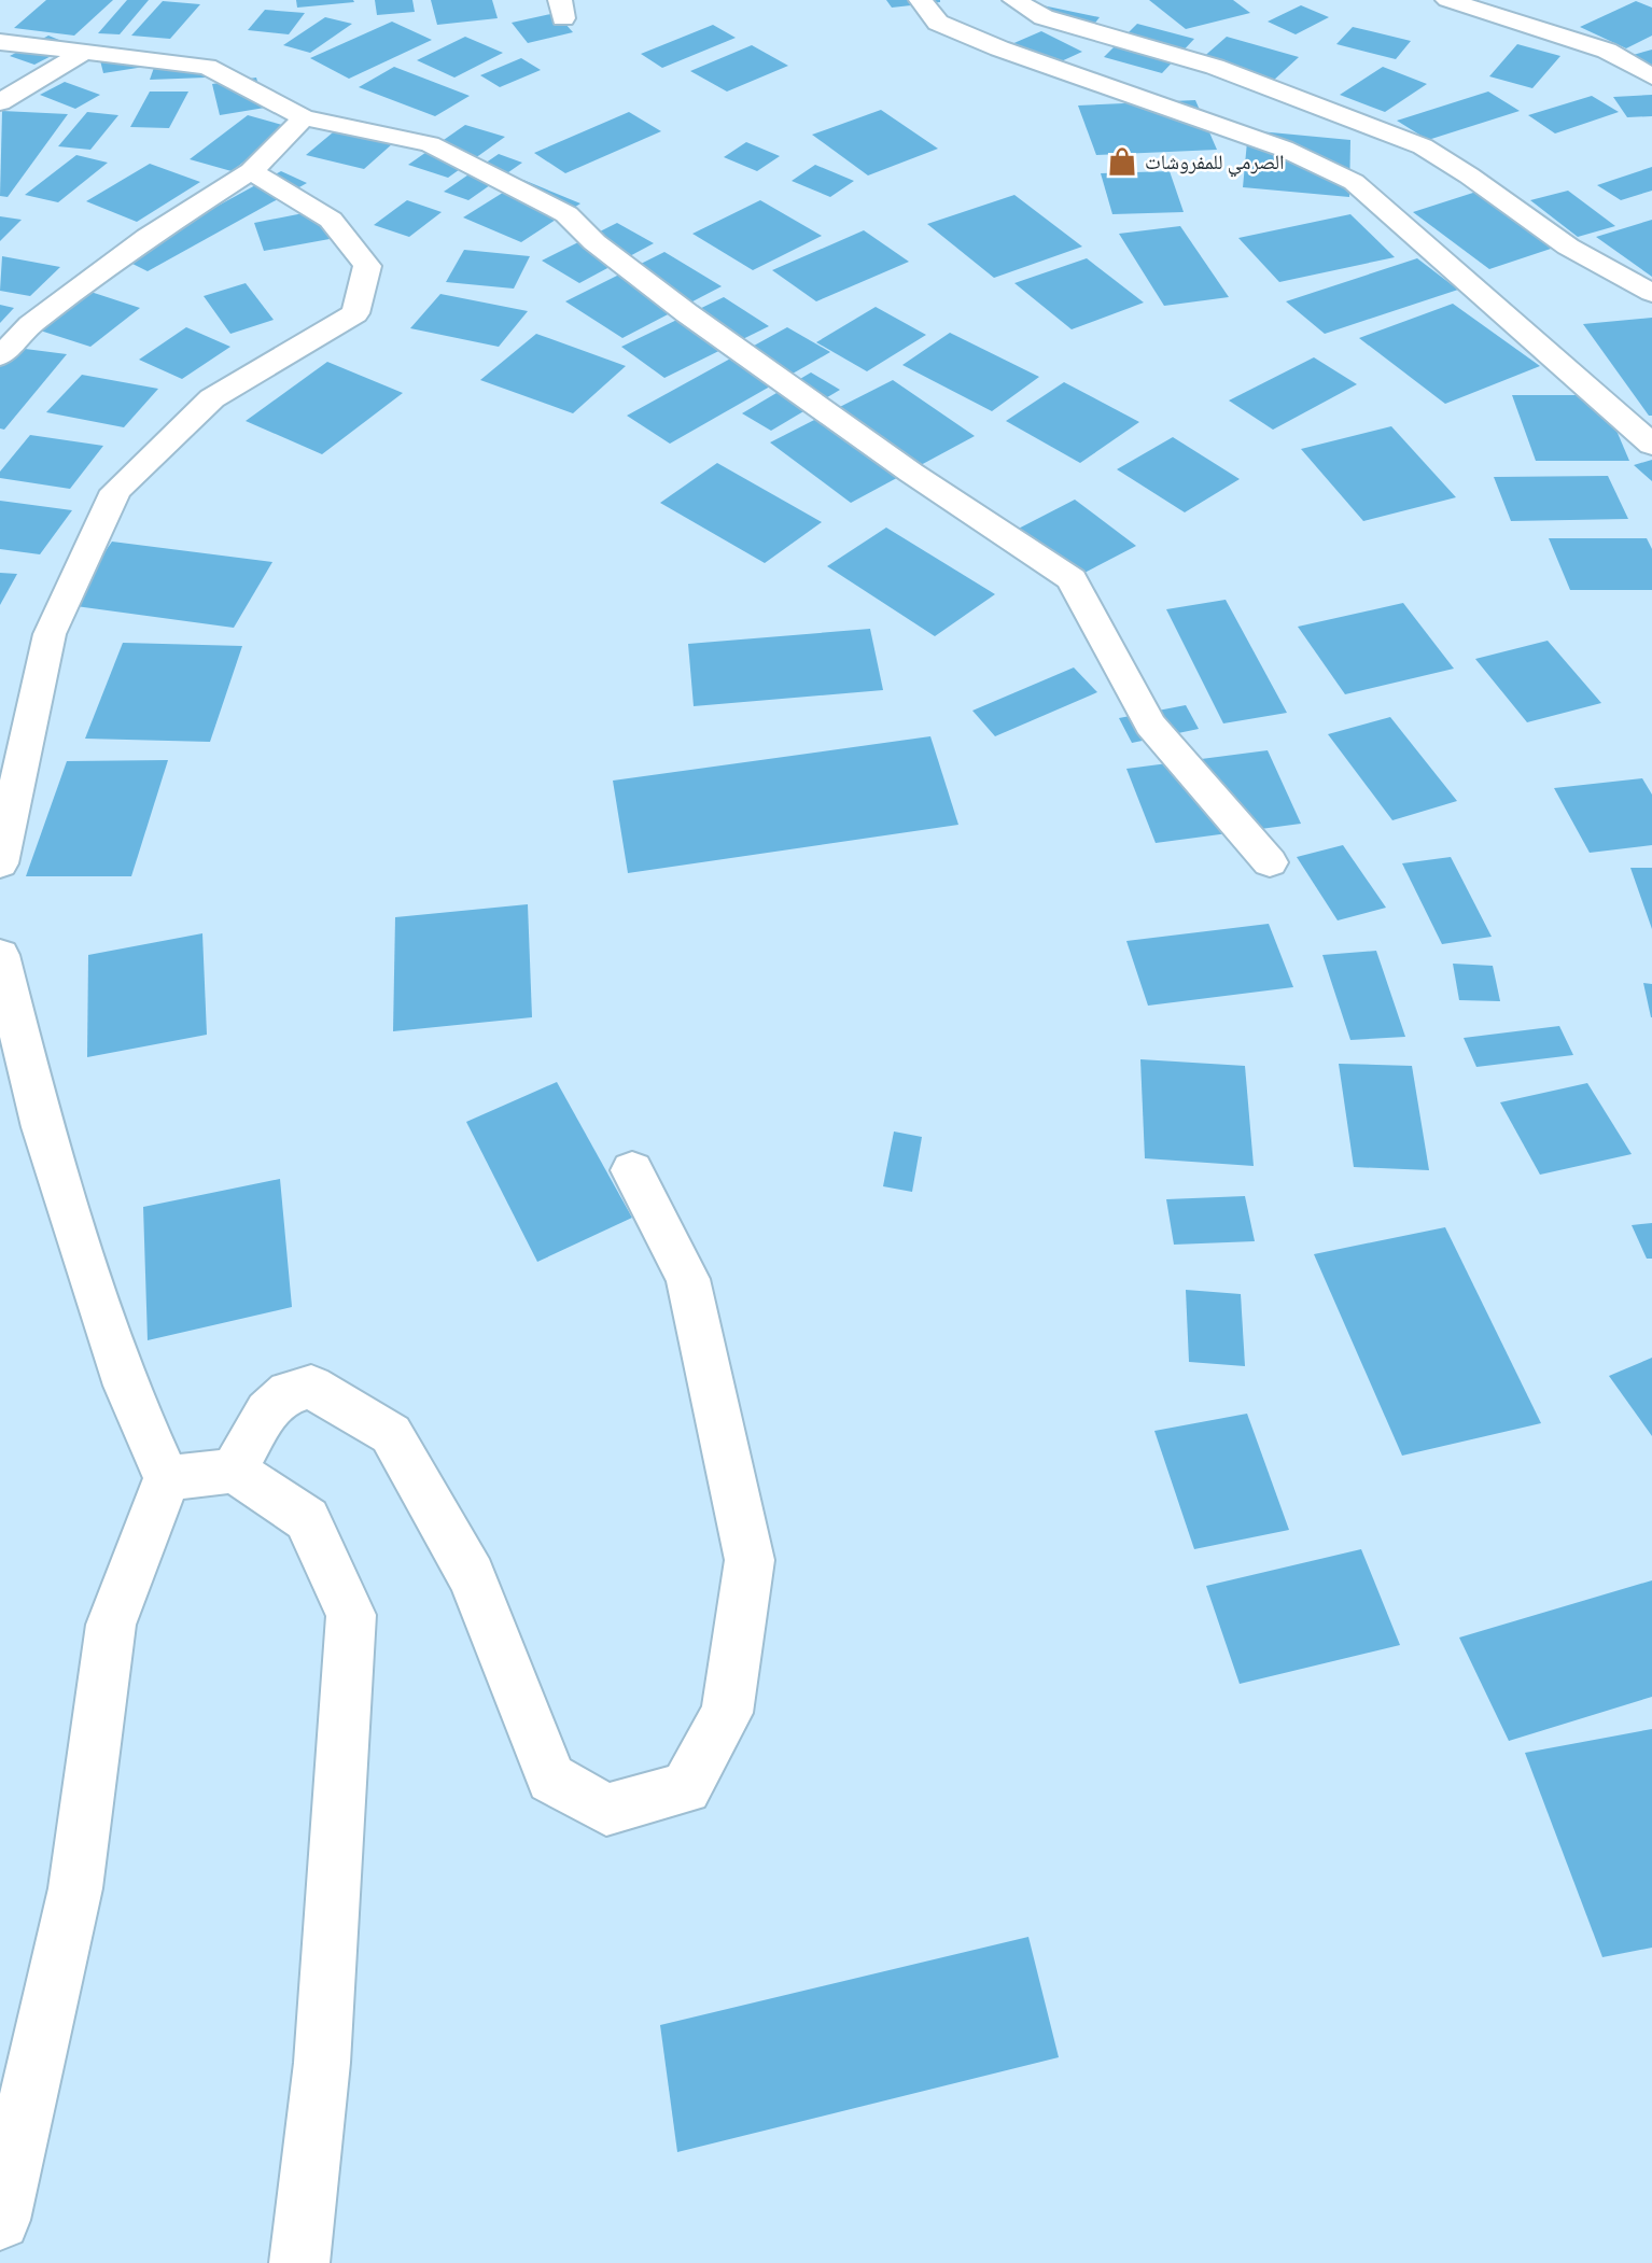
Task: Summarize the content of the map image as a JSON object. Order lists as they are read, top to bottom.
{
  "places": {
    "shop": ["الصرمي للمفروشات"]
  }
}
